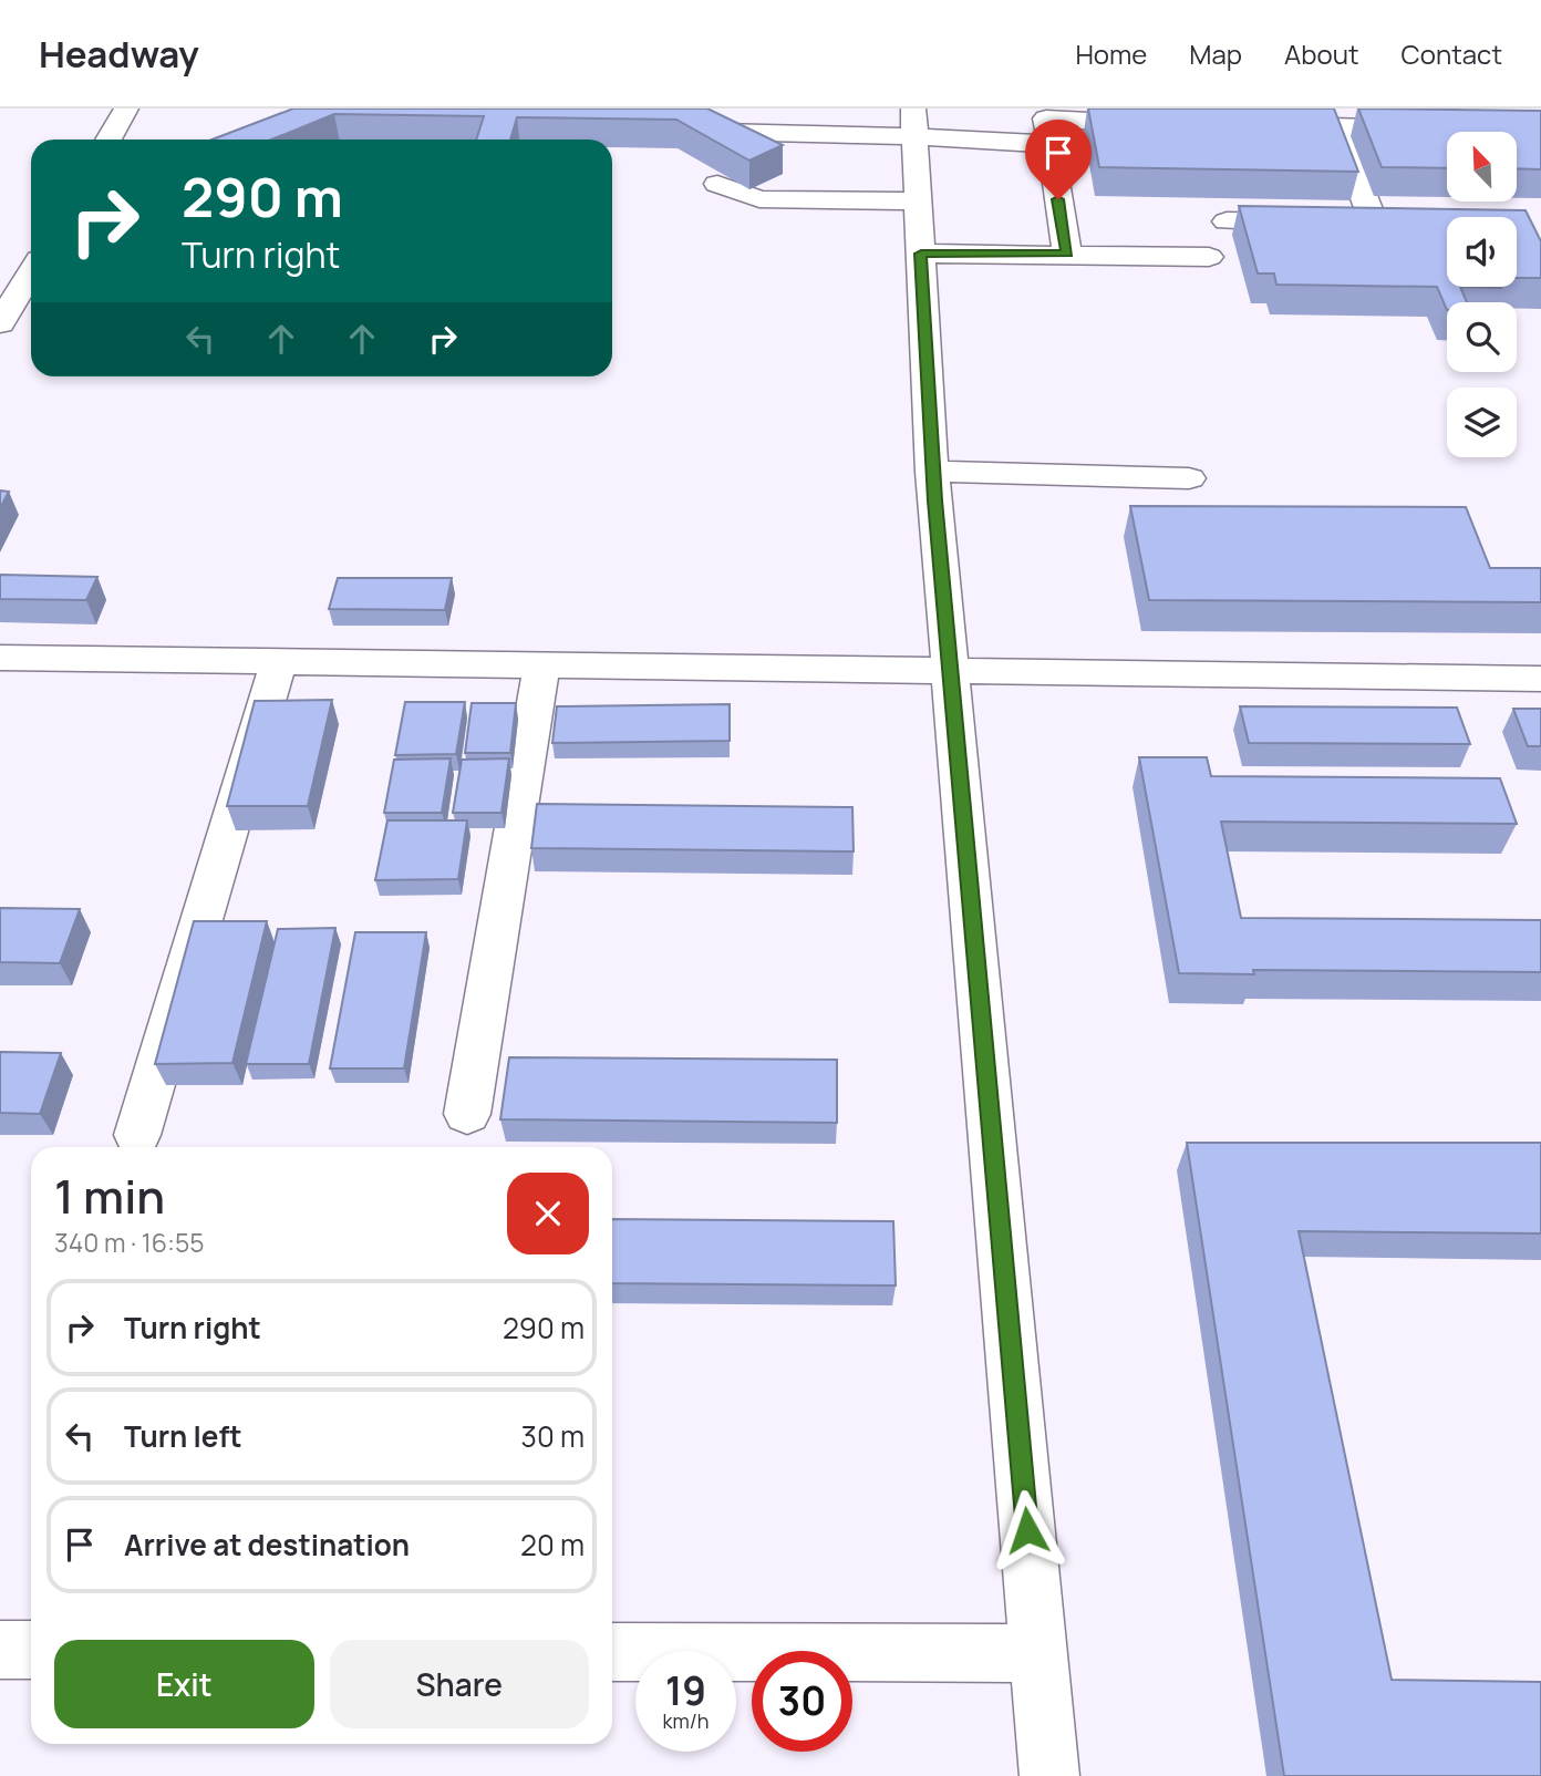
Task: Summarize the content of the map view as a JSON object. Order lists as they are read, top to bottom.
{
  "north": "top left",
  "page": {
    "header": "Headway",
    "nav": [
      "Home",
      "Map",
      "About",
      "Contact"
    ],
    "turn": ["290 m", "Turn right"],
    "heading": ["1 min", "340 m · 16:55"],
    "list": [
      {
        "name": "Turn right",
        "value": "290 m"
      },
      {
        "name": "Turn left",
        "value": "30 m"
      },
      {
        "name": "Arrive at destination",
        "value": "20 m"
      }
    ],
    "buttons": ["Exit", "Share"],
    "speed": "19 km/h",
    "limit": "30"
  }
}
